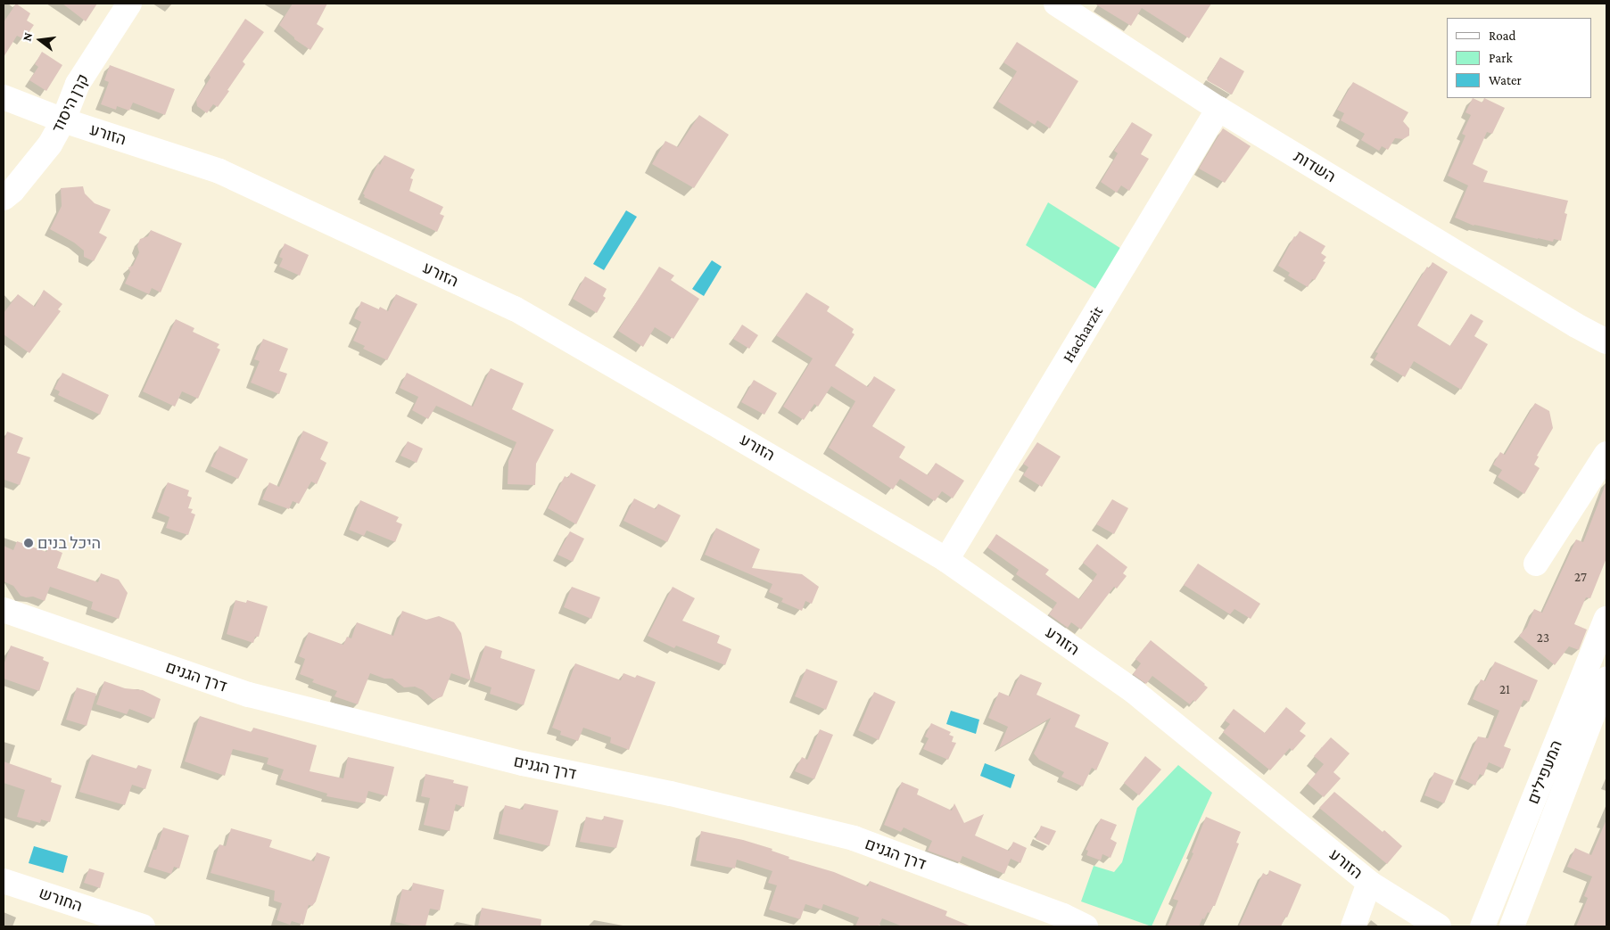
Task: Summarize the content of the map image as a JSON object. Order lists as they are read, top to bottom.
{
  "streets": {
    "street": [
      "קרן היסוד",
      "הזורע",
      "השדות",
      "Hacharzit",
      "דרך הגנים",
      "המעפילים",
      "החורש"
    ]
  },
  "crossings": [
    ["קרן היסוד", "הזורע"],
    ["הזורע", "Hacharzit"],
    ["השדות", "Hacharzit"]
  ],
  "places": ["היכל בנים"],
  "house_numbers": ["27", "23", "21"],
  "legend": ["Road", "Park", "Water"],
  "north": "left"
}
